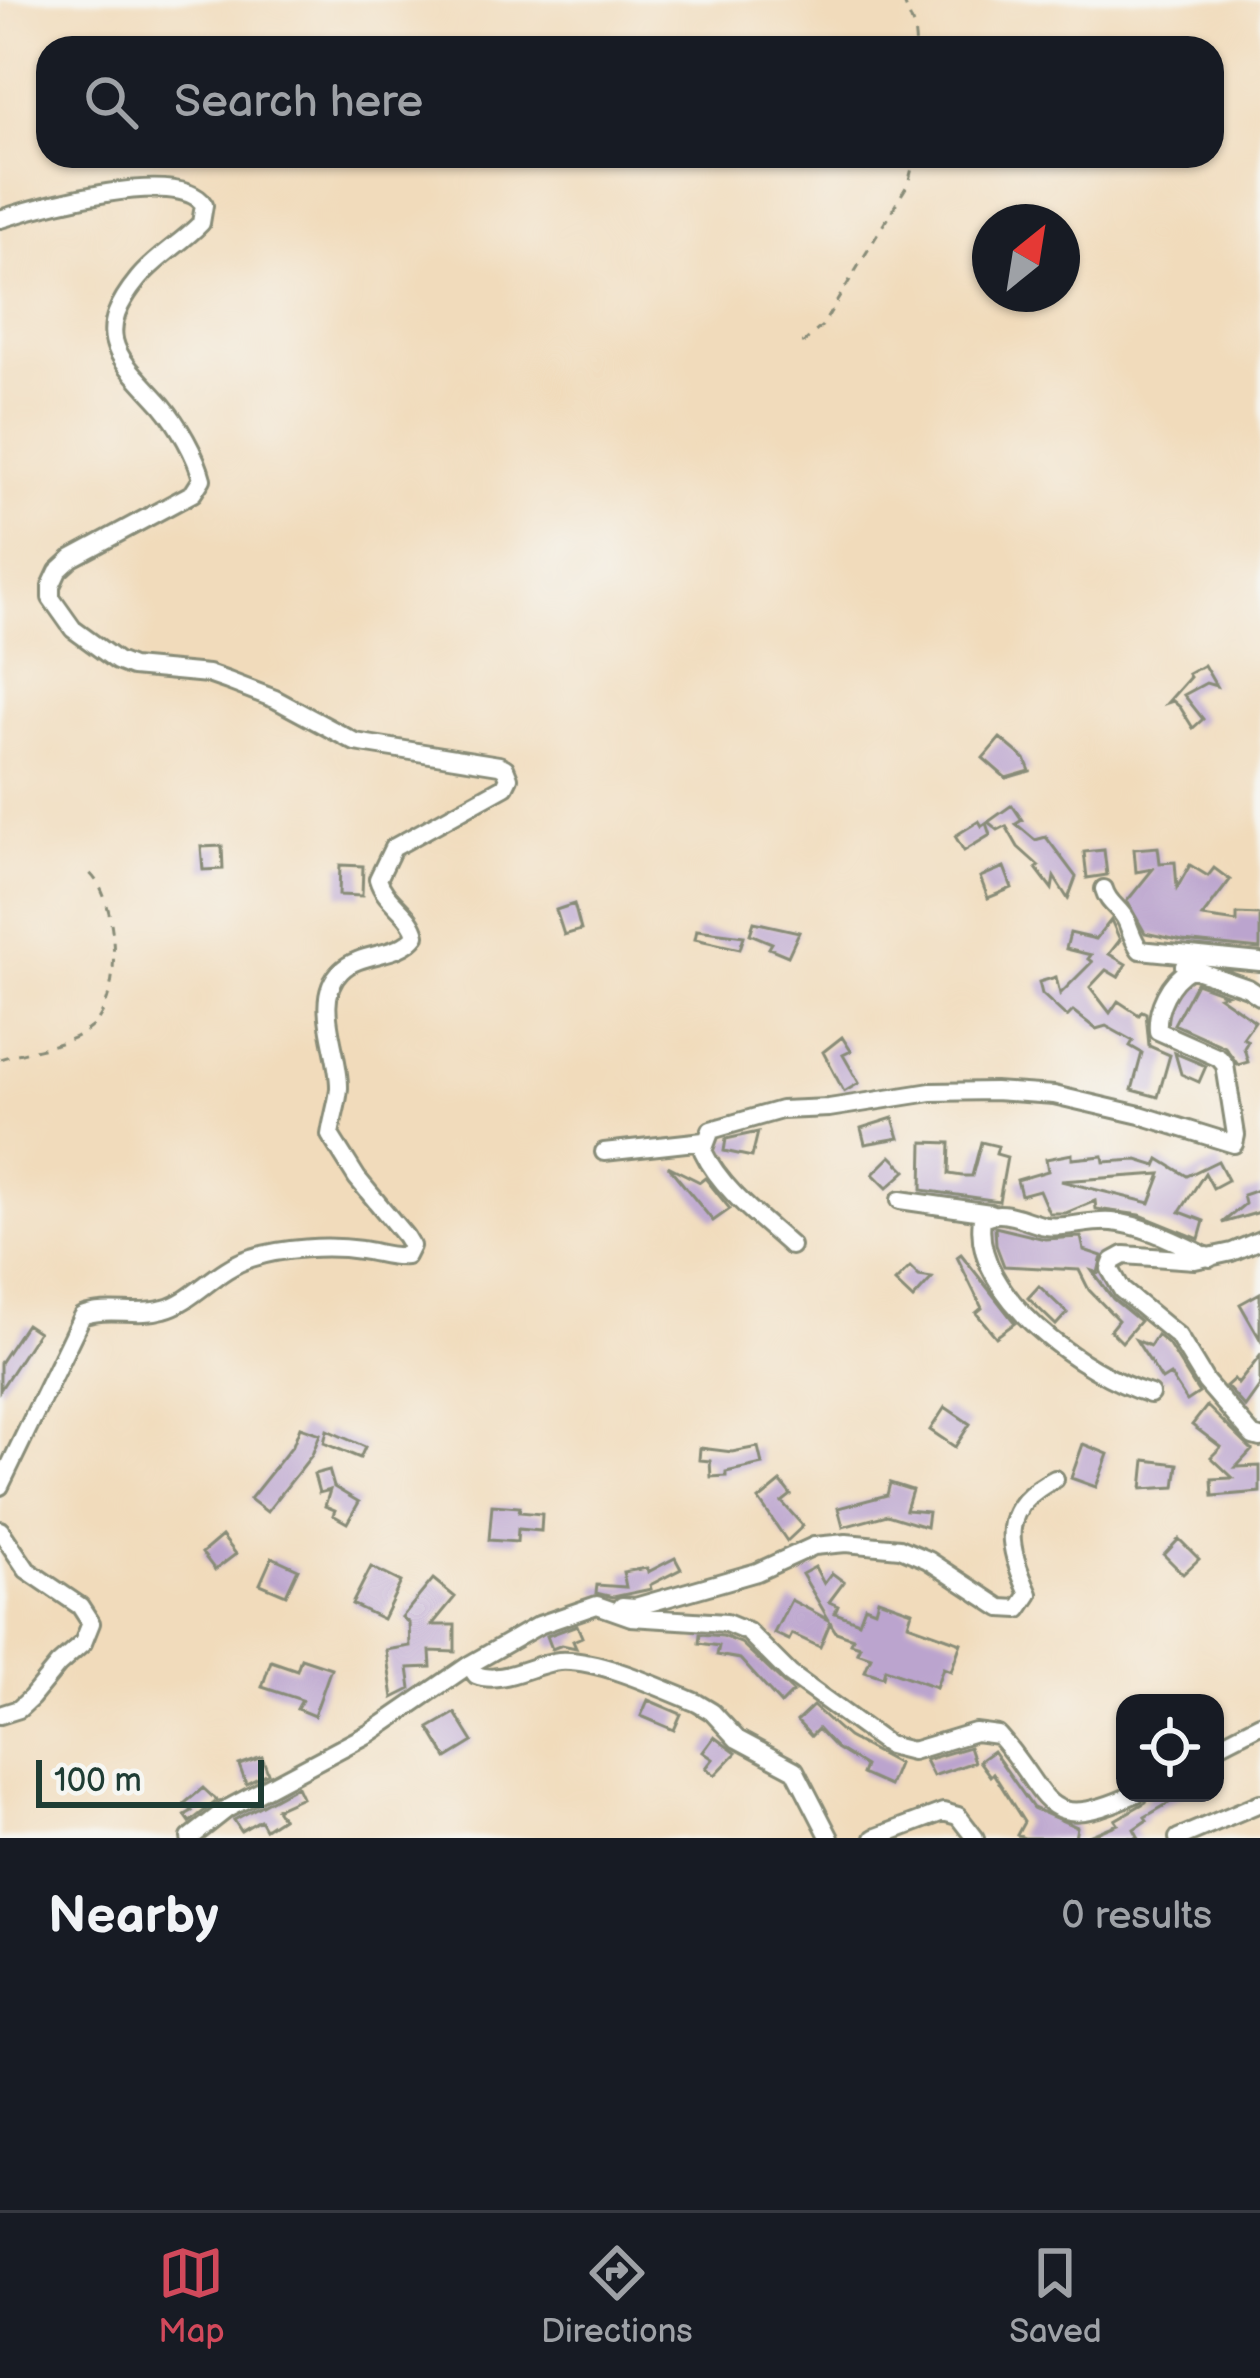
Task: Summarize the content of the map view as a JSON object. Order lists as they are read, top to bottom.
{
  "scale_bar": "100 m",
  "north": "top right",
  "page": {
    "search": "Search here",
    "scale": "100 m",
    "heading": ["Nearby", "0 results"],
    "nav": ["Map", "Directions", "Saved"]
  }
}
